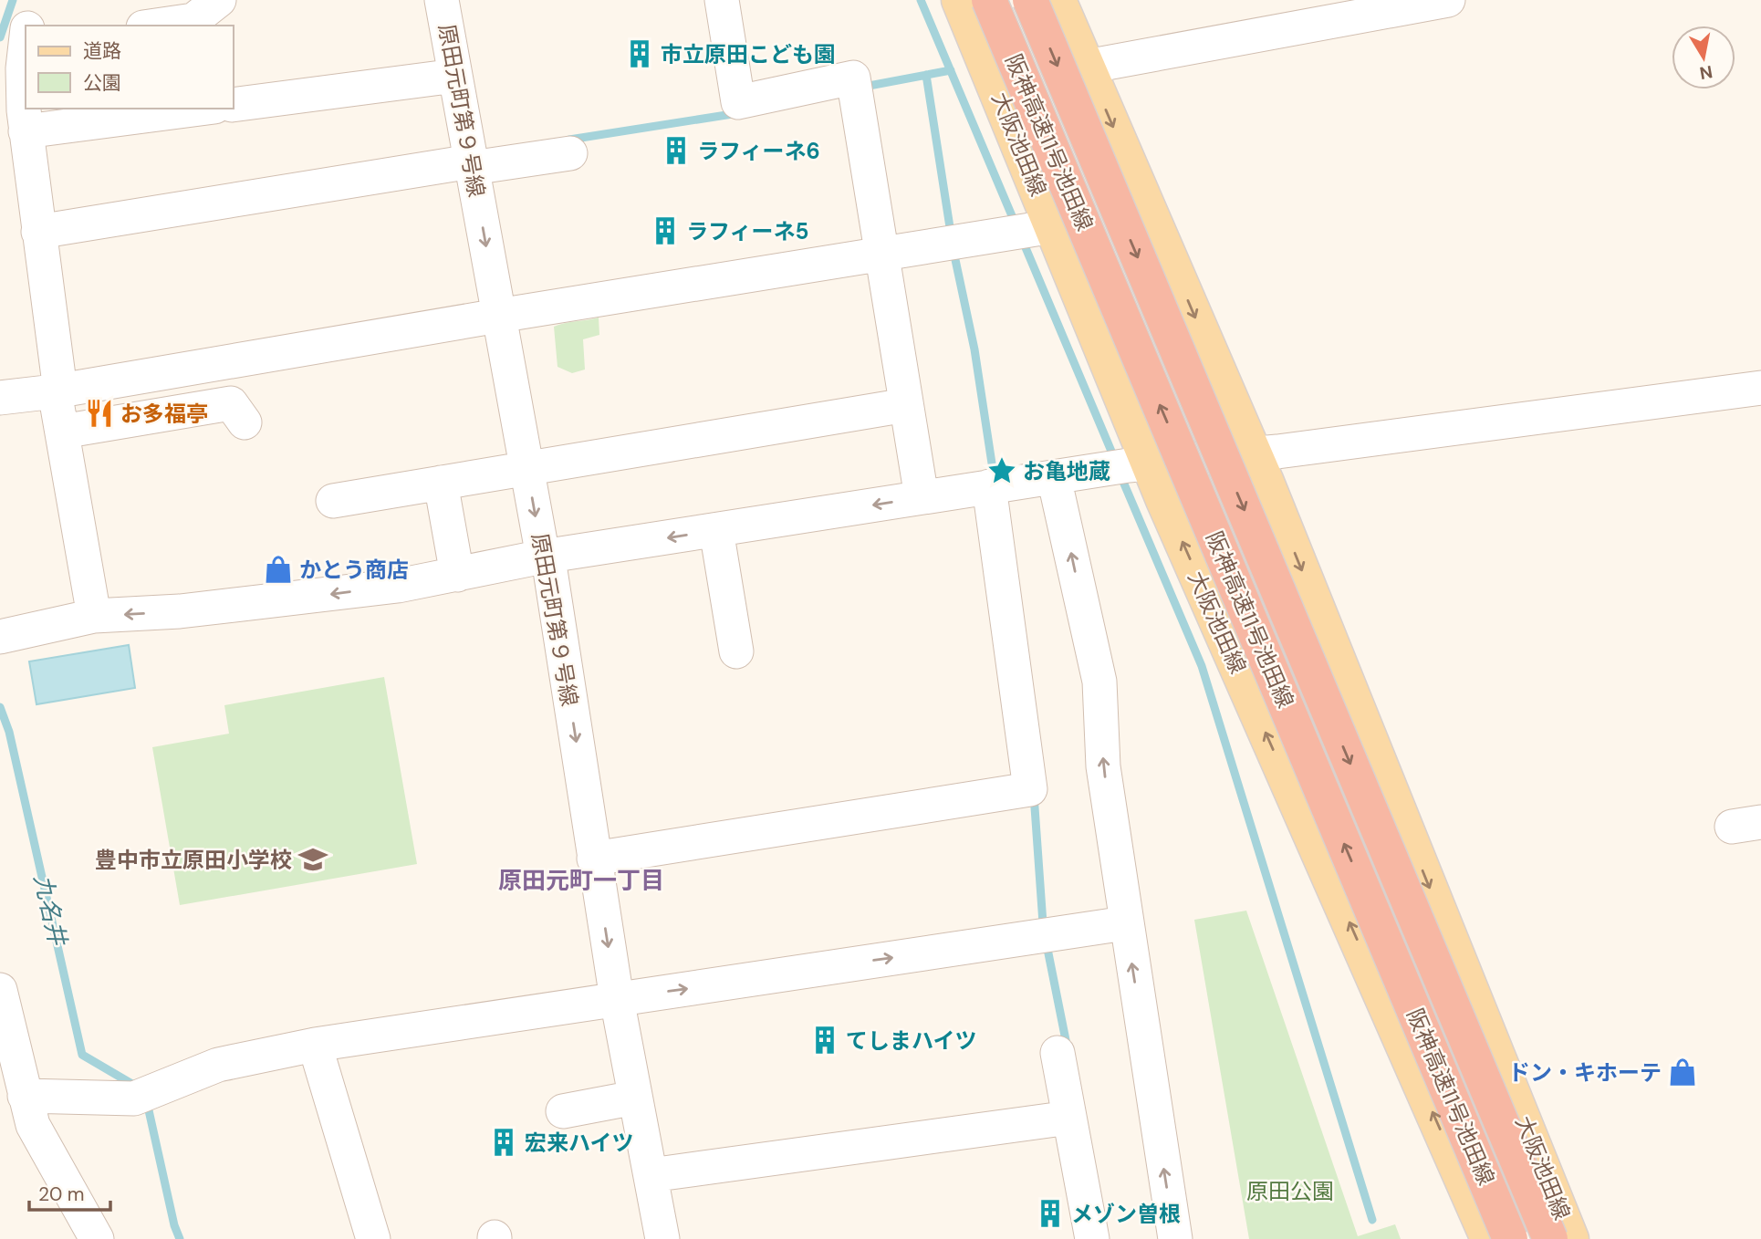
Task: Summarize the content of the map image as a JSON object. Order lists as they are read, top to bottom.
{
  "streets": {
    "highway": ["阪神高速11号池田線"],
    "main road": ["大阪池田線"],
    "street": ["原田元町第９号線"]
  },
  "districts": ["原田元町一丁目"],
  "water": ["九名井"],
  "parks": ["原田公園"],
  "places": {
    "building": [
      "市立原田こども園",
      "ラフィーネ6",
      "ラフィーネ5",
      "てしまハイツ",
      "宏来ハイツ",
      "メゾン曽根"
    ],
    "restaurant": ["お多福亭"],
    "place": ["お亀地蔵"],
    "shop": ["かとう商店", "ドン・キホーテ"],
    "school or university": ["豊中市立原田小学校"]
  },
  "legend": ["道路", "公園"],
  "scale_bar": "20 m",
  "north": "bottom"
}
